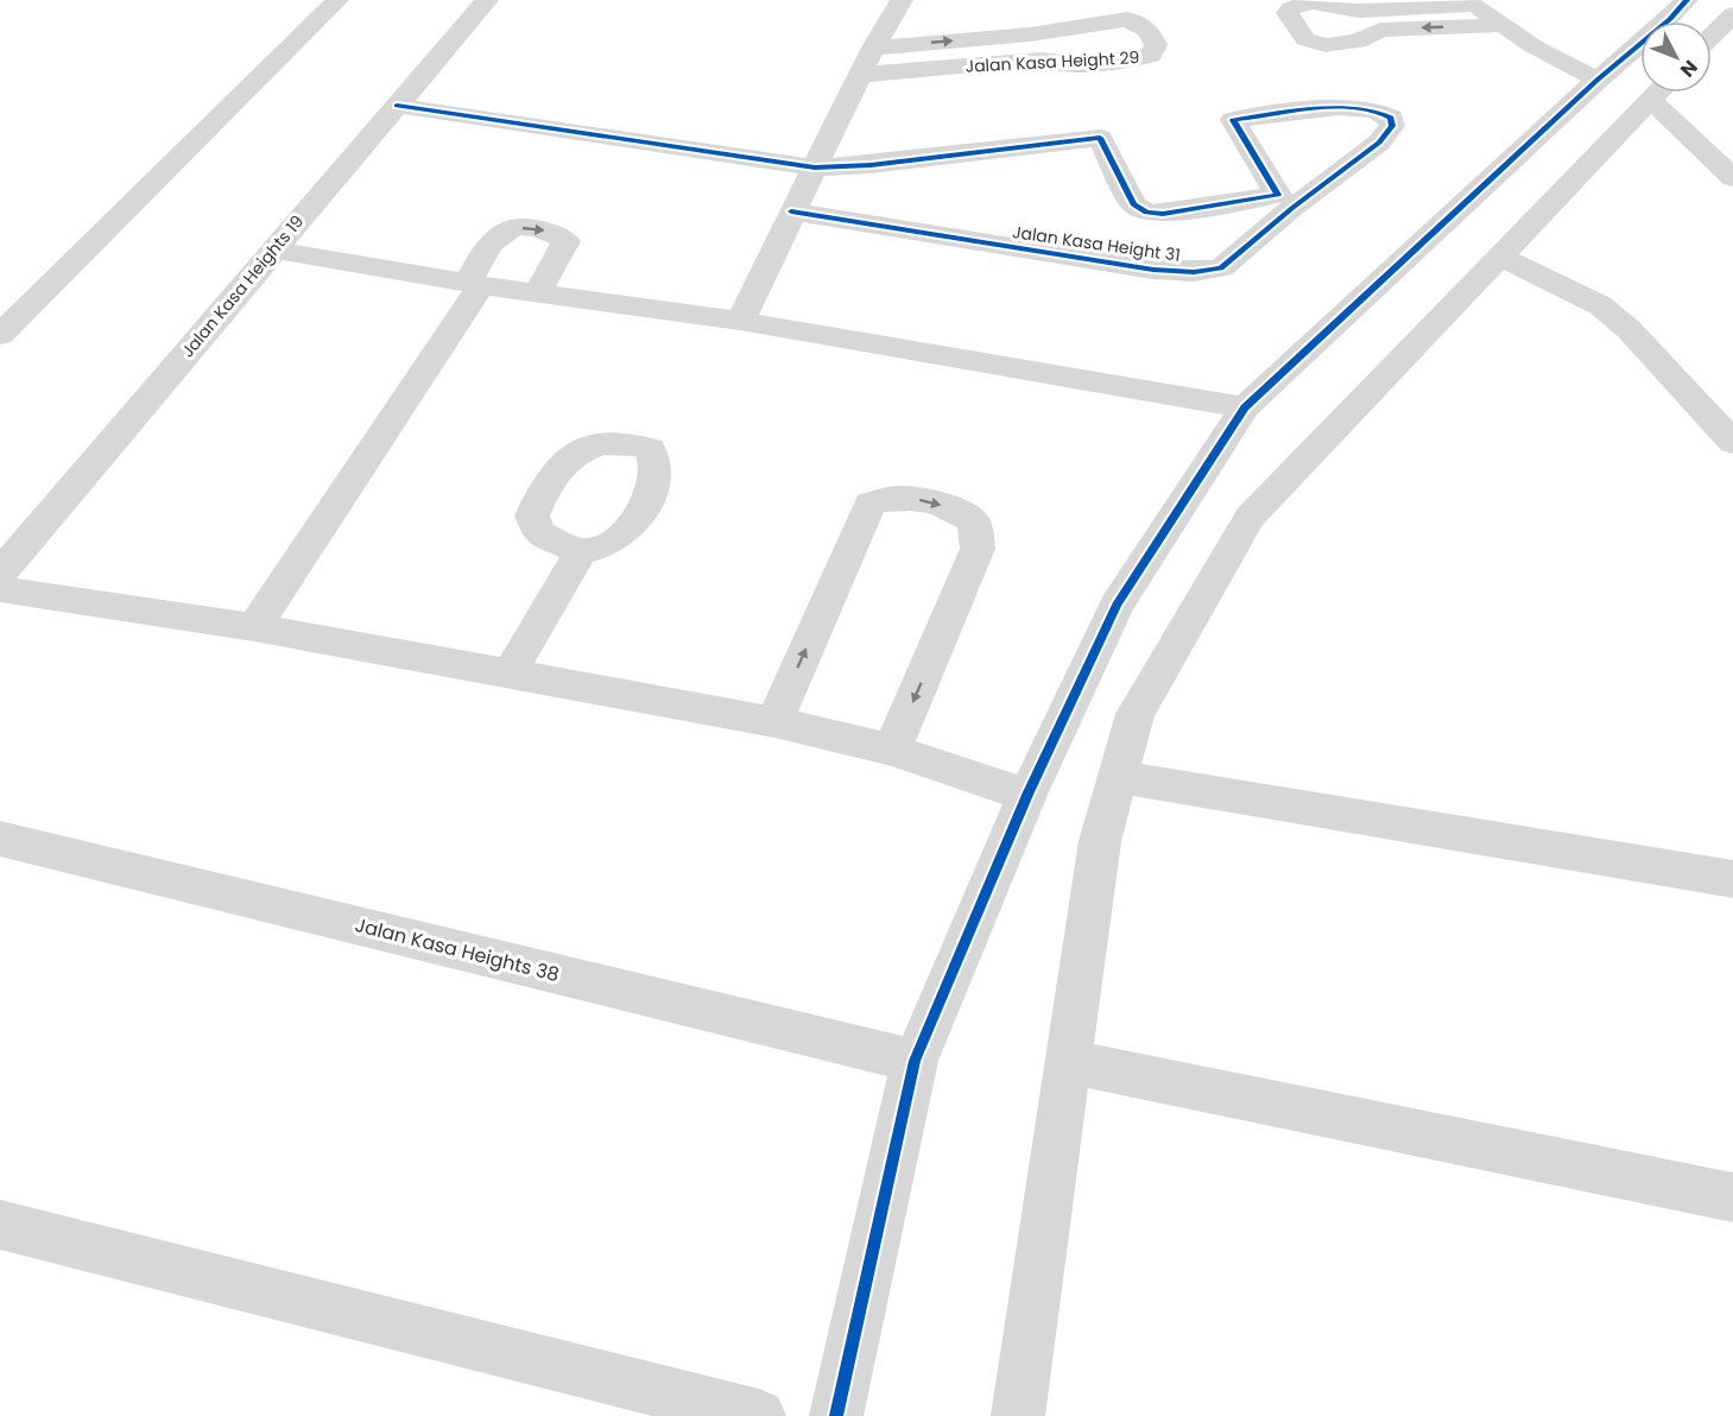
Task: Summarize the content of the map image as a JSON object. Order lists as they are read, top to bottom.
{
  "streets": {
    "street": [
      "Jalan Kasa Height 29",
      "Jalan Kasa Height 31",
      "Jalan Kasa Heights 19",
      "Jalan Kasa Heights 38"
    ]
  },
  "north": "bottom right"
}
